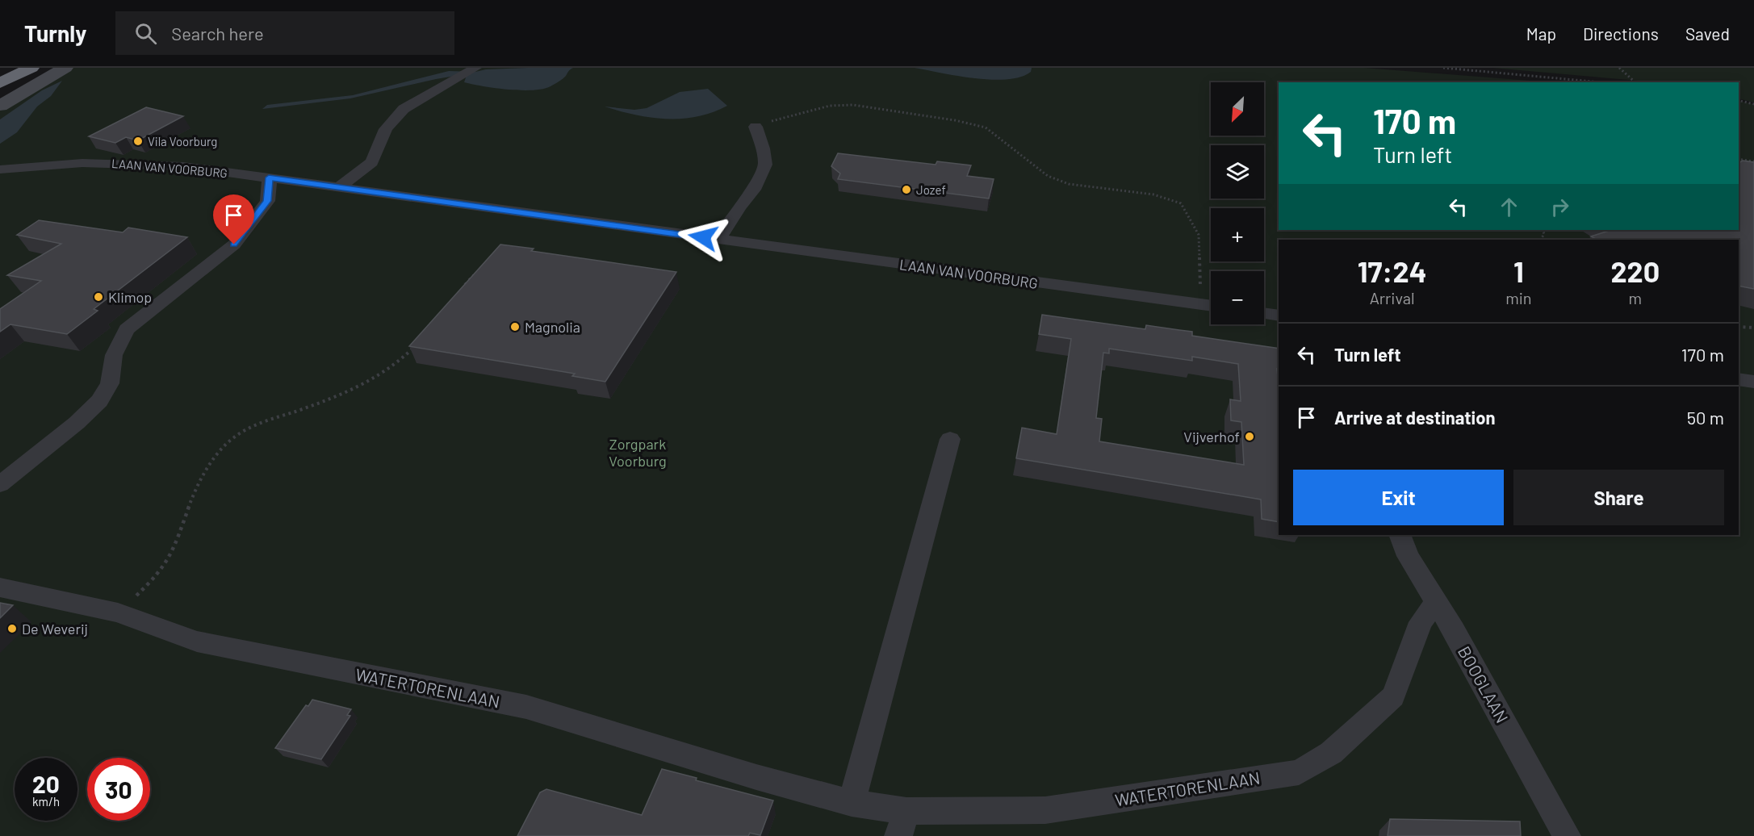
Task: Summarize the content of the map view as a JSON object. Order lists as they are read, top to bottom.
{
  "streets": {
    "street": ["LAAN VAN VOORBURG", "BOOGLAAN", "WATERTORENLAAN"]
  },
  "crossings": [
    ["BOOGLAAN", "WATERTORENLAAN"]
  ],
  "parks": ["Zorgpark Voorburg"],
  "places": [
    "Vila Voorburg",
    "Jozef",
    "Klimop",
    "Magnolia",
    "Vijverhof",
    "De Weverij"
  ],
  "north": "bottom left",
  "page": {
    "header": "Turnly",
    "search": "Search here",
    "nav": ["Map", "Directions", "Saved"],
    "map_buttons": ["+", "−"],
    "turn": ["170 m", "Turn left"],
    "eta": [
      "17:24",
      "Arrival",
      "1",
      "min",
      "220",
      "m"
    ],
    "list": [
      {
        "name": "Turn left",
        "value": "170 m"
      },
      {
        "name": "Arrive at destination",
        "value": "50 m"
      }
    ],
    "buttons": ["Exit", "Share"],
    "speed": "20 km/h",
    "limit": "30"
  }
}
